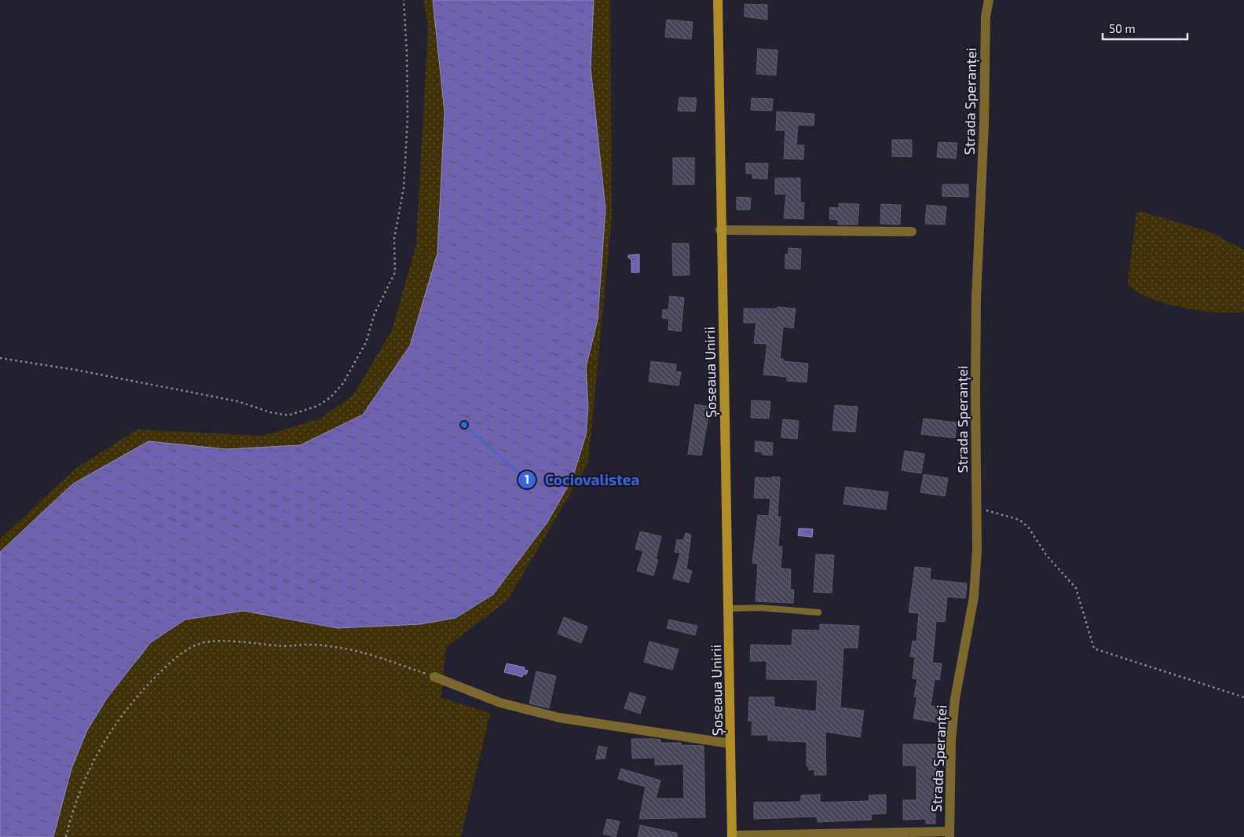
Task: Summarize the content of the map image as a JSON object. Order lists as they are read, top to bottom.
{
  "streets": {
    "main road": ["Șoseaua Unirii"],
    "street": ["Strada Speranței"]
  },
  "crossings": [
    ["Strada Speranței", "Șoseaua Unirii"]
  ],
  "places": ["Cociovalistea"],
  "scale_bar": "50 m"
}
